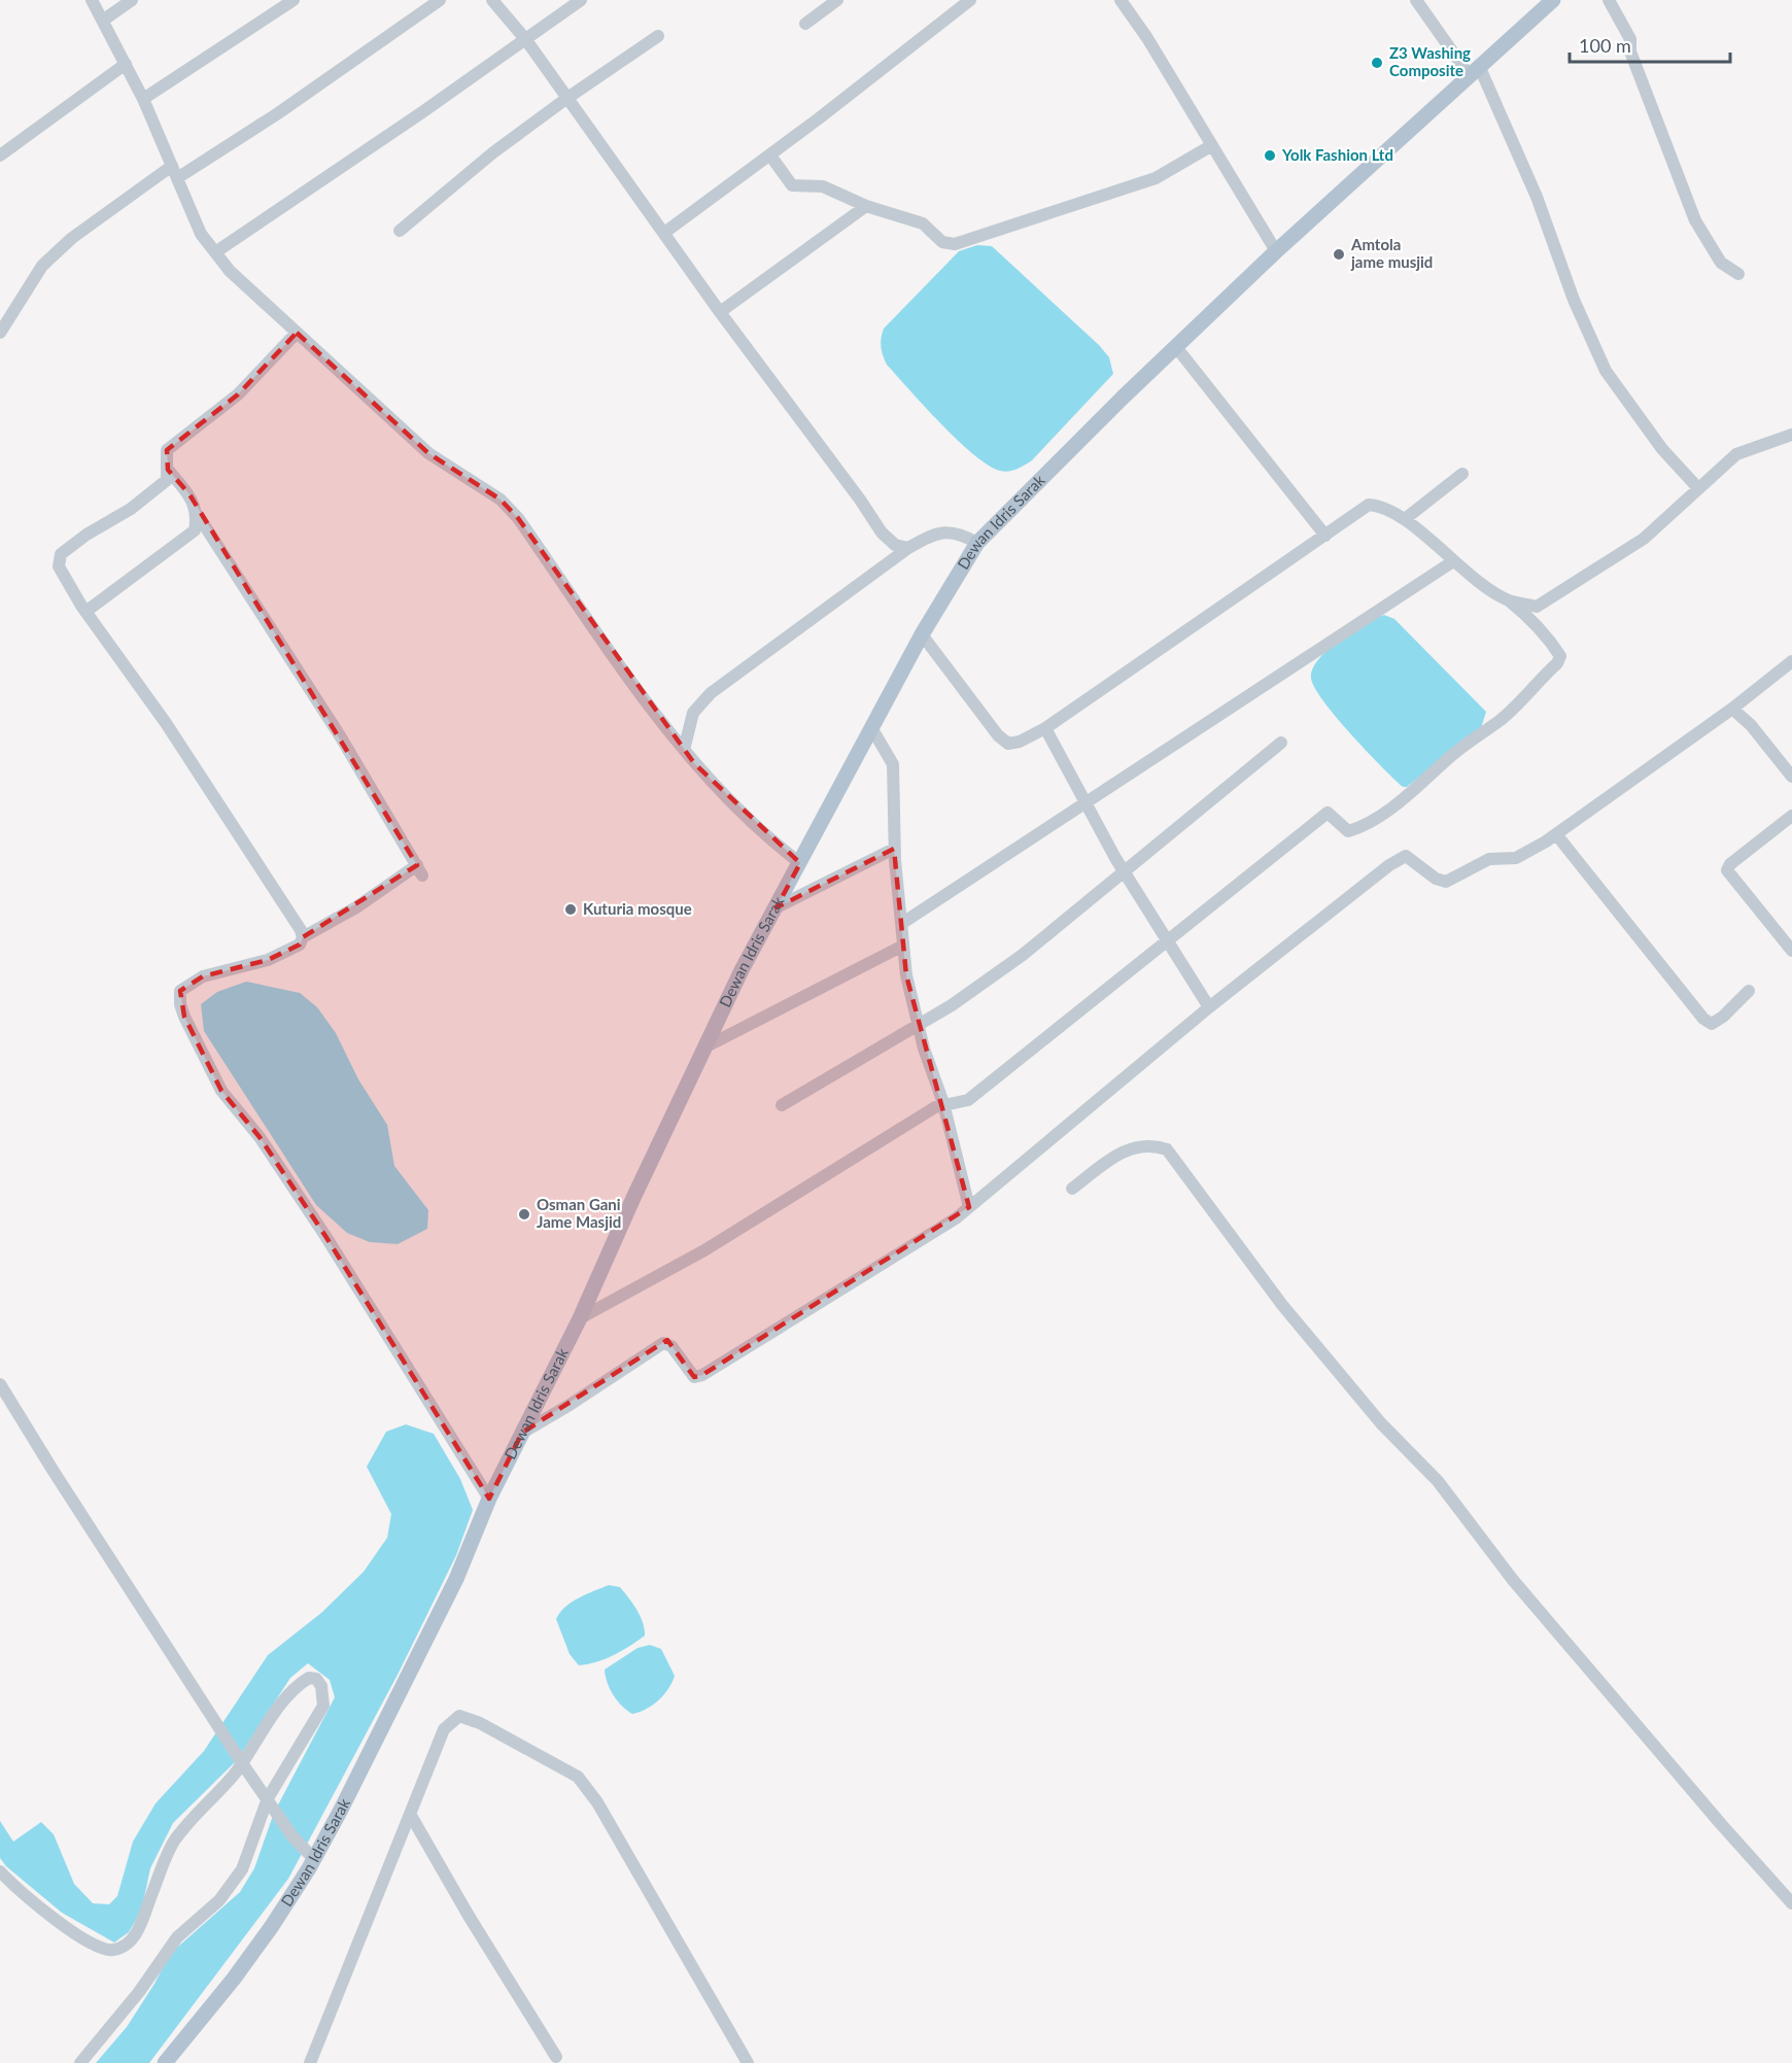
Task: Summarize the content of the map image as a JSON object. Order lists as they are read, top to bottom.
{
  "streets": {
    "main road": ["Dewan Idris Sarak"]
  },
  "places": [
    "Z3 Washing Composite",
    "Yolk Fashion Ltd",
    "Amtola jame musjid",
    "Kuturia mosque",
    "Osman Gani Jame Masjid"
  ],
  "scale_bar": "100 m"
}
